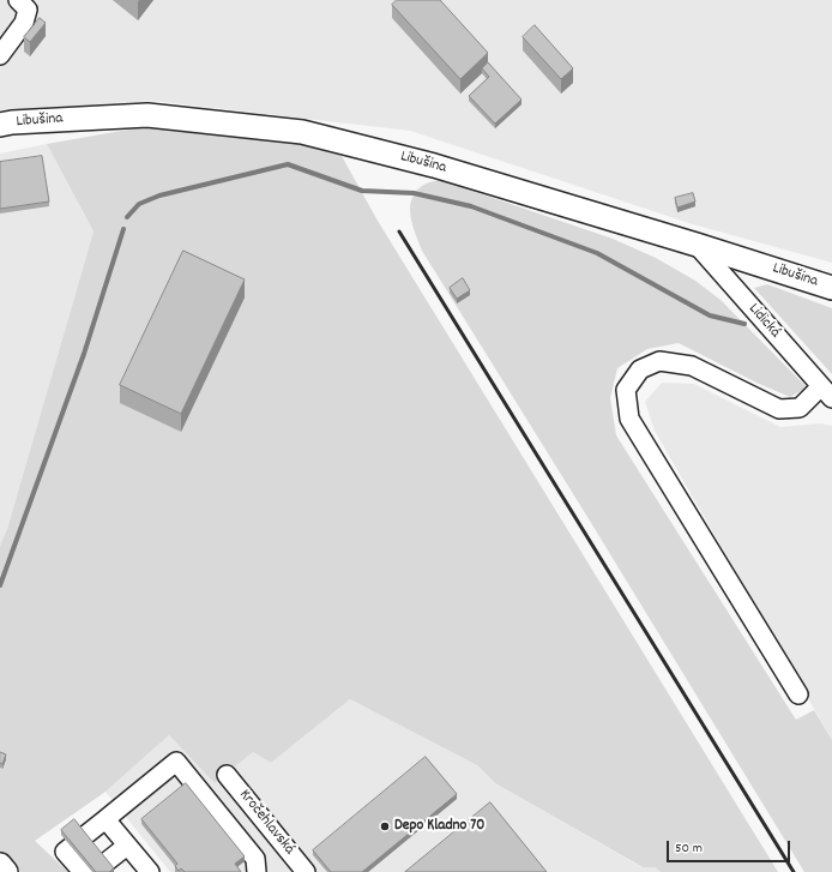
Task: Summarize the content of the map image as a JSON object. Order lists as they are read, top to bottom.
{
  "streets": {
    "main road": ["Libušina"],
    "street": ["Lidická", "Kročehlavská"]
  },
  "crossings": [
    ["Libušina", "Lidická"]
  ],
  "places": ["Depo Kladno 70"],
  "scale_bar": "50 m"
}
